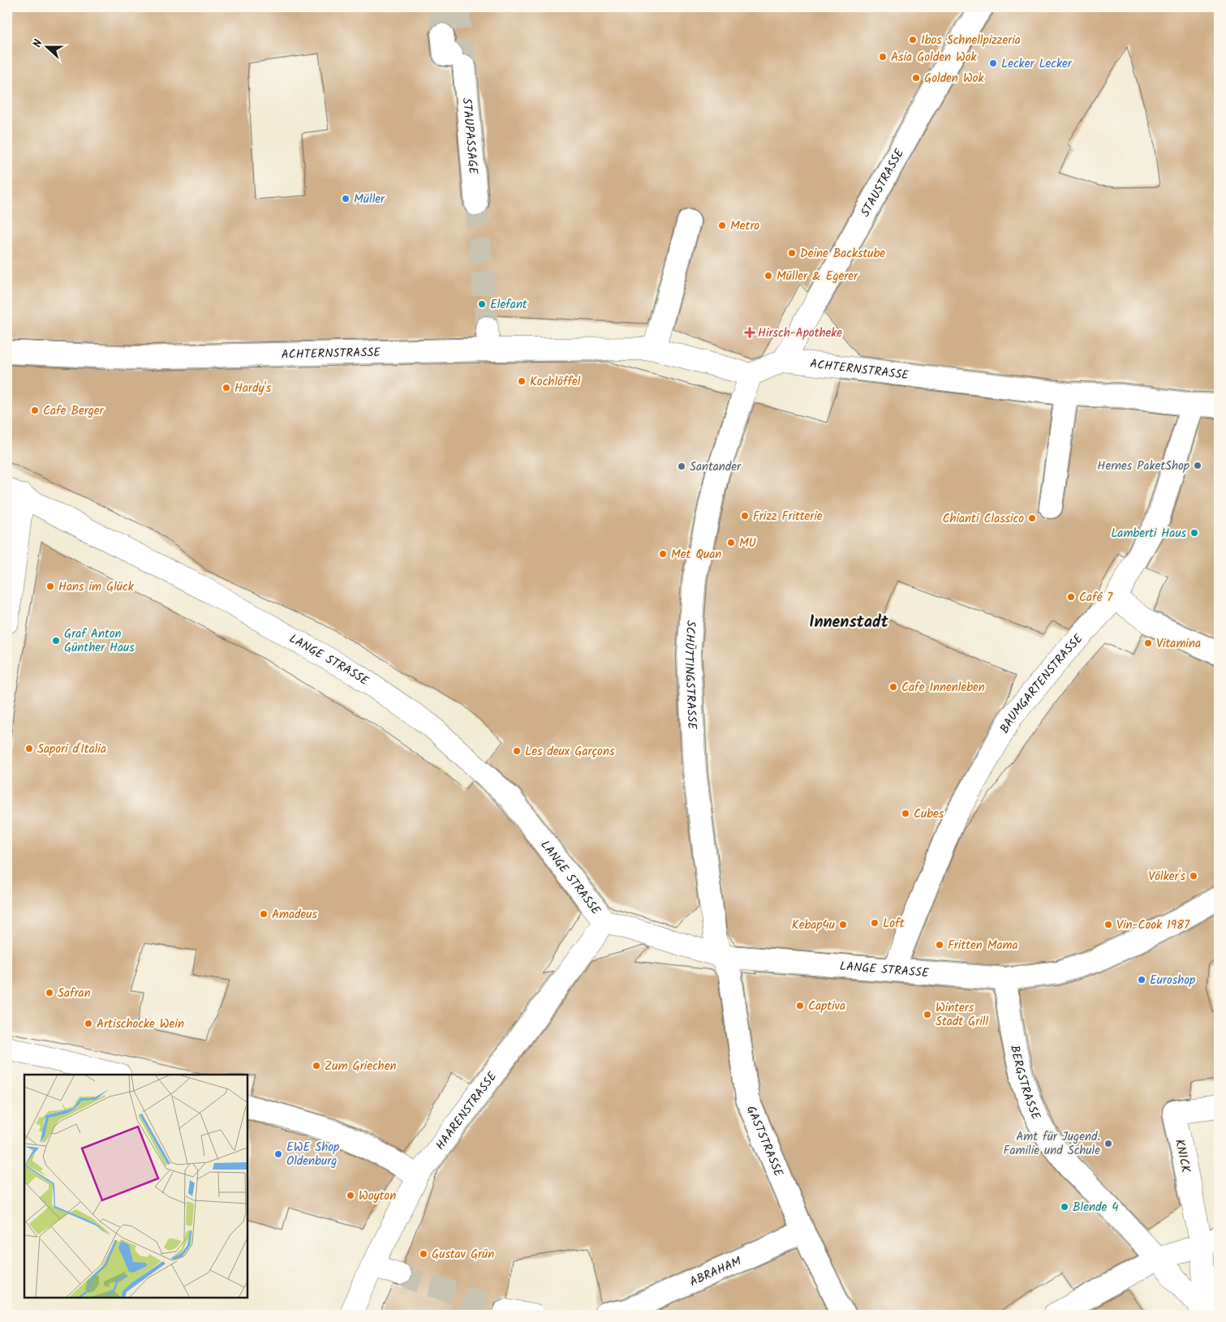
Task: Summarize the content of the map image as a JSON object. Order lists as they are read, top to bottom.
{
  "streets": {
    "street": [
      "STAUPASSAGE",
      "STAUSTRASSE",
      "ACHTERNSTRASSE",
      "LANGE STRASSE",
      "SCHÜTTINGSTRASSE",
      "BAUMGARTENSTRASSE",
      "BERGSTRASSE",
      "HAARENSTRASSE",
      "GASTSTRASSE",
      "KNICK",
      "ABRAHAM"
    ]
  },
  "crossings": [
    ["STAUSTRASSE", "ACHTERNSTRASSE"],
    ["ACHTERNSTRASSE", "SCHÜTTINGSTRASSE"],
    ["ACHTERNSTRASSE", "BAUMGARTENSTRASSE"],
    ["LANGE STRASSE", "SCHÜTTINGSTRASSE"],
    ["LANGE STRASSE", "BAUMGARTENSTRASSE"],
    ["LANGE STRASSE", "BERGSTRASSE"],
    ["LANGE STRASSE", "HAARENSTRASSE"],
    ["LANGE STRASSE", "GASTSTRASSE"],
    ["SCHÜTTINGSTRASSE", "GASTSTRASSE"],
    ["BERGSTRASSE", "KNICK"],
    ["GASTSTRASSE", "ABRAHAM"]
  ],
  "districts": ["Innenstadt"],
  "places": {
    "other": [
      "Ibos Schnellpizzeria",
      "Asia Golden Wok",
      "Lecker Lecker",
      "Golden Wok",
      "Müller",
      "Metro",
      "Deine Backstube",
      "Müller & Egerer",
      "Elefant",
      "Kochlöffel",
      "Hardy's",
      "Cafe Berger",
      "Hernes PaketShop",
      "Santander",
      "Frizz Fritterie",
      "Chianti Classico",
      "Lamberti Haus",
      "MU",
      "Met Quan",
      "Hans im Glück",
      "Café 7",
      "Graf Anton Günther Haus",
      "Vitamina",
      "Cafe Innenleben",
      "Sapori d'Italia",
      "Les deux Garçons",
      "Cubes",
      "Völker's",
      "Amadeus",
      "Loft",
      "Kebap4u",
      "Vin-Cook 1987",
      "Fritten Mama",
      "Euroshop",
      "Safran",
      "Captiva",
      "Winters Stadt Grill",
      "Artischocke Wein",
      "Zum Griechen",
      "Amt für Jugend. Familie und Schule",
      "EWE Shop Oldenburg",
      "Woyton",
      "Blende 4",
      "Gustav Grün"
    ],
    "health": ["Hirsch-Apotheke"]
  },
  "north": "left"
}
